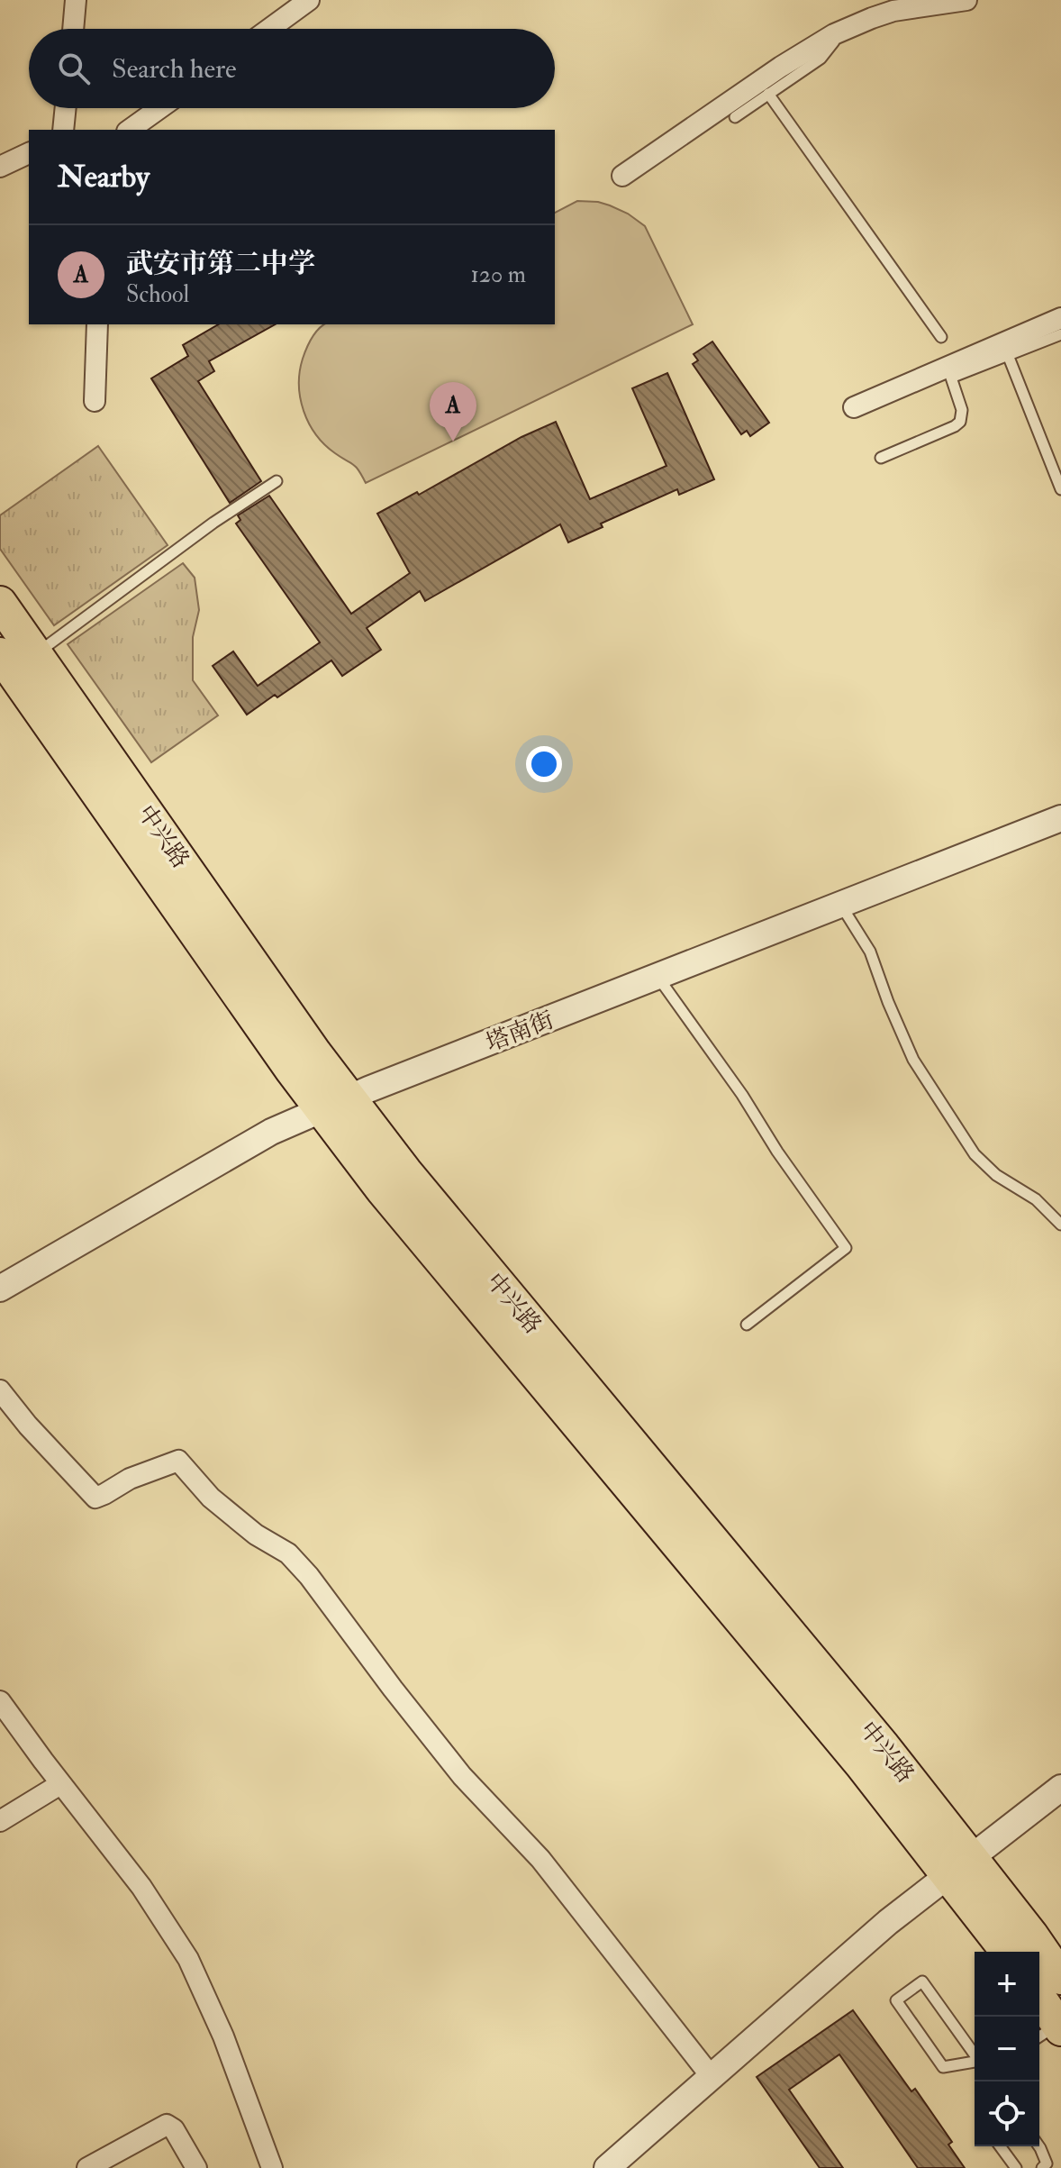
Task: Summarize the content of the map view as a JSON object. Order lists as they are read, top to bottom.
{
  "streets": {
    "main road": ["中兴路"],
    "street": ["塔南街"]
  },
  "crossings": [
    ["中兴路", "塔南街"]
  ],
  "page": {
    "search": "Search here",
    "heading": "Nearby",
    "list": [
      {
        "mark": "A",
        "name": "武安市第二中学",
        "note": "School",
        "value": "120 m"
      }
    ],
    "pins": "A",
    "map_buttons": ["+", "−"]
  }
}
